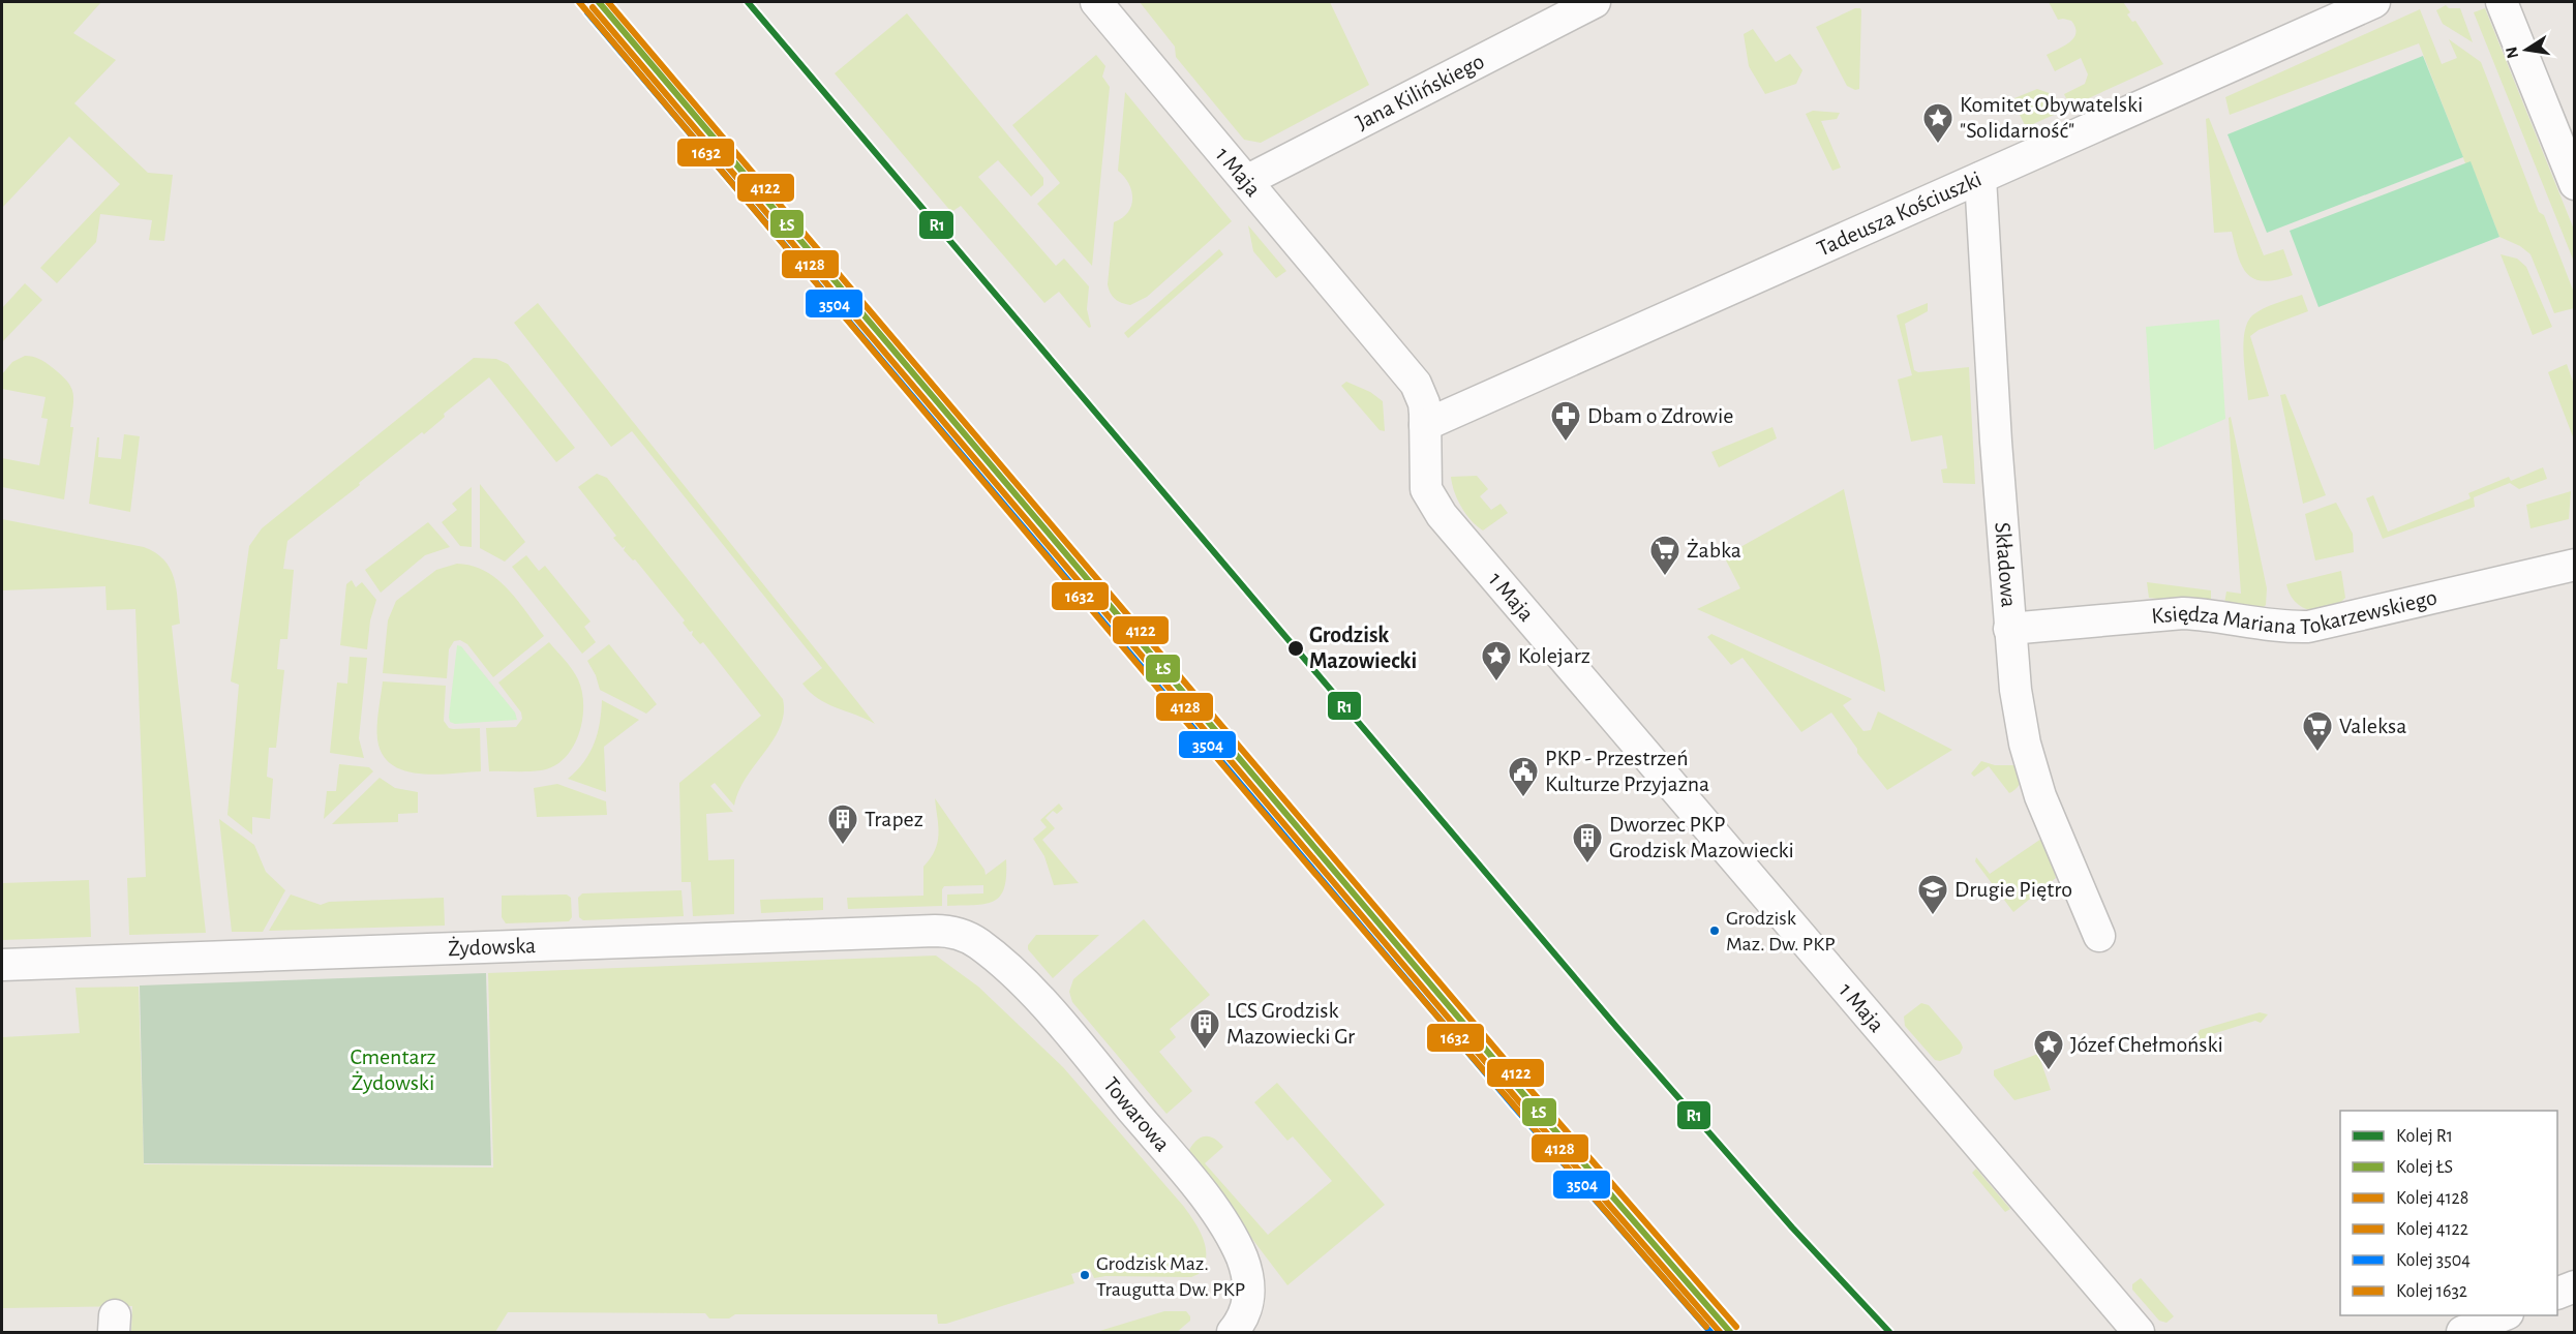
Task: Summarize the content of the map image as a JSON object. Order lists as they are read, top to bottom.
{
  "streets": {
    "street": [
      "Jana Kilińskiego",
      "1 Maja",
      "Tadeusza Kościuszki",
      "Składowa",
      "Księdza Mariana Tokarzewskiego",
      "Żydowska",
      "Towarowa"
    ]
  },
  "crossings": [
    ["Jana Kilińskiego", "1 Maja"],
    ["1 Maja", "Tadeusza Kościuszki"],
    ["Tadeusza Kościuszki", "Składowa"],
    ["Składowa", "Księdza Mariana Tokarzewskiego"],
    ["Żydowska", "Towarowa"]
  ],
  "parks": ["Cmentarz Żydowski"],
  "places": {
    "place": ["Komitet Obywatelski \"Solidarność\"", "Kolejarz", "Józef Chełmoński"],
    "pharmacy": ["Dbam o Zdrowie"],
    "supermarket": ["Żabka", "Valeksa"],
    "other": ["Grodzisk Mazowiecki", "Grodzisk Maz. Dw. PKP", "Grodzisk Maz. Traugutta Dw. PKP"],
    "public building": ["PKP - Przestrzeń Kulturze Przyjazna"],
    "building": ["Trapez", "Dworzec PKP Grodzisk Mazowiecki", "LCS Grodzisk Mazowiecki Gr"],
    "school or university": ["Drugie Piętro"]
  },
  "lines": [
    "rail line R1",
    "rail line ŁS",
    "rail line 4122",
    "rail line 1632",
    "rail line 4128",
    "rail line 3504"
  ],
  "legend": [
    "Kolej R1",
    "Kolej ŁS",
    "Kolej 4128",
    "Kolej 4122",
    "Kolej 3504",
    "Kolej 1632"
  ],
  "north": "left"
}
